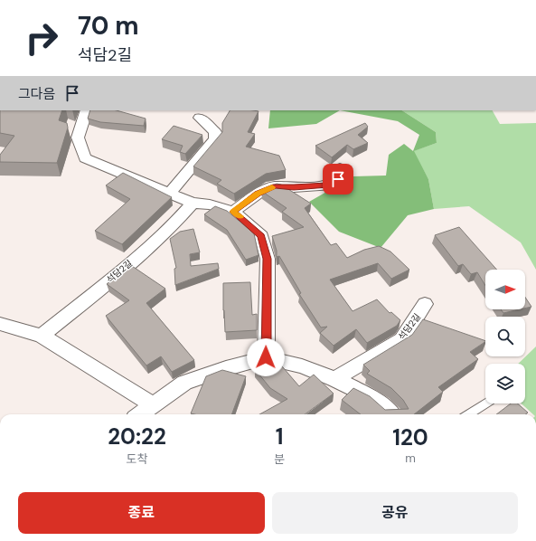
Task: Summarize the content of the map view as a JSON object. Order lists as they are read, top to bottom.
{
  "streets": {
    "street": ["석담2길"]
  },
  "north": "right",
  "page": {
    "turn": ["70 m", "석담2길"],
    "then": "그다음",
    "eta": [
      "20:22",
      "도착",
      "1",
      "분",
      "120",
      "m"
    ],
    "buttons": ["종료", "공유"]
  }
}
